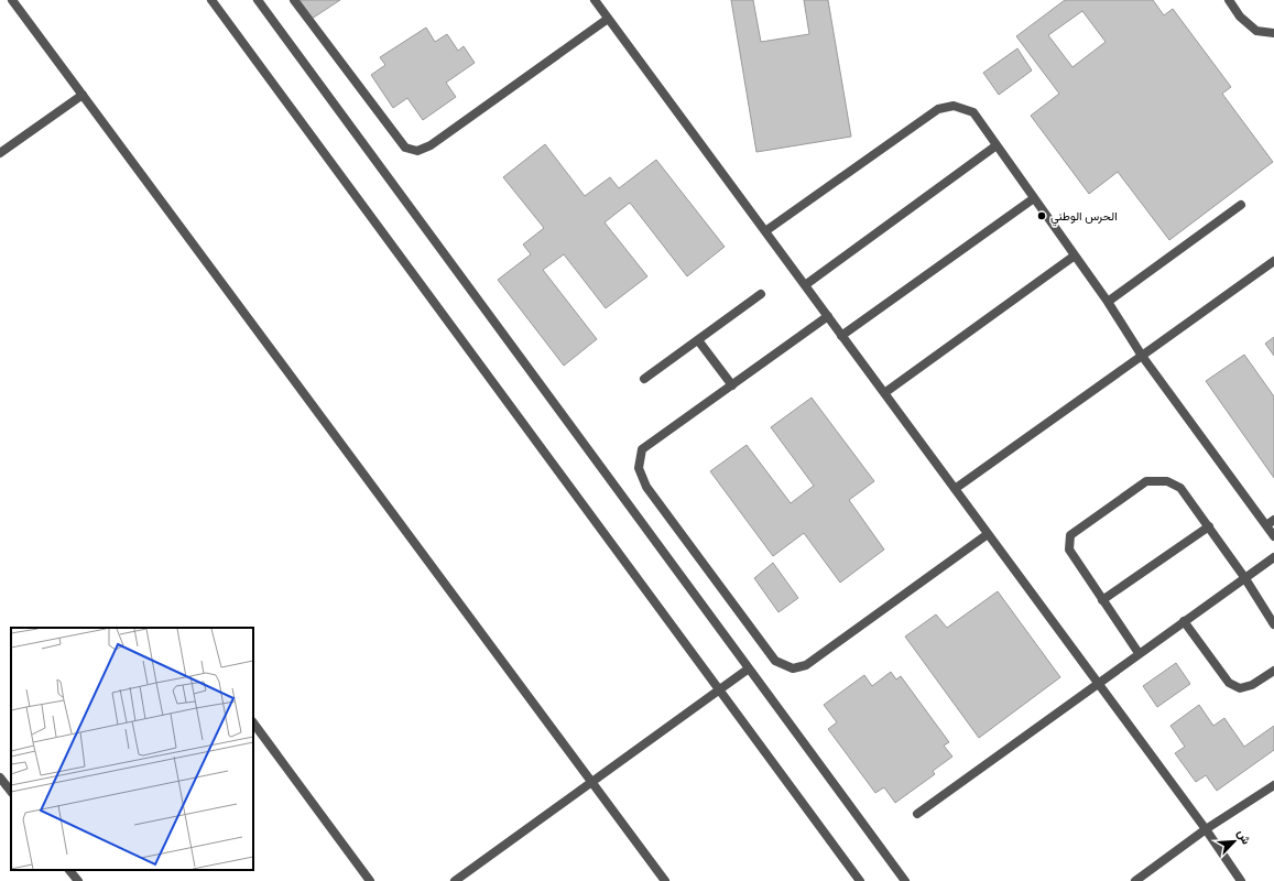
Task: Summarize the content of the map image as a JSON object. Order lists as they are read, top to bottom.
{
  "places": ["الحرس الوطني"],
  "north": "top right"
}
